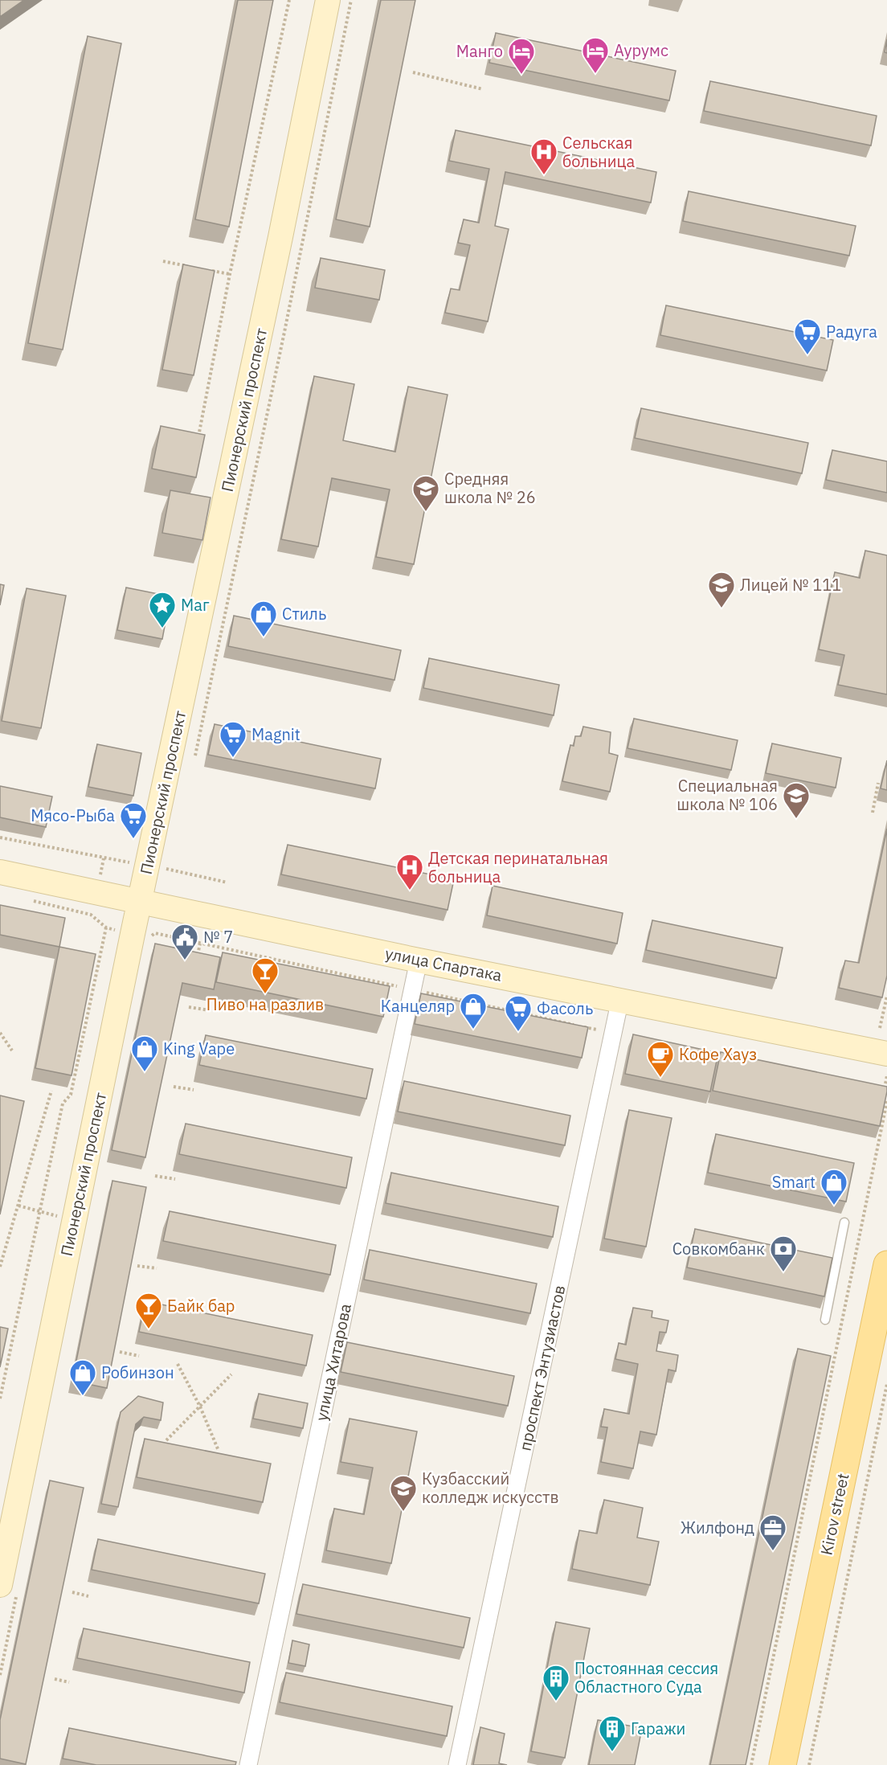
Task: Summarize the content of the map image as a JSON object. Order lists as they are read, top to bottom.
{
  "streets": {
    "main road": ["Kirov street"],
    "street": [
      "Пионерский проспект",
      "улица Спартака",
      "улица Хитарова",
      "проспект Энтузиастов"
    ]
  },
  "crossings": [
    ["Пионерский проспект", "улица Спартака"],
    ["улица Спартака", "улица Хитарова"],
    ["улица Спартака", "проспект Энтузиастов"]
  ],
  "places": {
    "hotel": ["Аурумс", "Манго"],
    "hospital": ["Сельская больница", "Детская перинатальная больница"],
    "supermarket": [
      "Радуга",
      "Magnit",
      "Мясо-Рыба",
      "Фасоль"
    ],
    "school or university": [
      "Средняя школа № 26",
      "Лицей № 111",
      "Специальная школа № 106",
      "Кузбасский колледж искусств"
    ],
    "place": ["Маг"],
    "shop": [
      "Стиль",
      "Канцеляр",
      "King Vape",
      "Smart",
      "Робинзон"
    ],
    "public building": ["№ 7"],
    "bar": ["Пиво на разлив", "Байк бар"],
    "cafe": ["Кофе Хауз"],
    "bank": ["Совкомбанк"],
    "office": ["Жилфонд"],
    "building": ["Постоянная сессия Областного Суда", "Гаражи"]
  }
}
